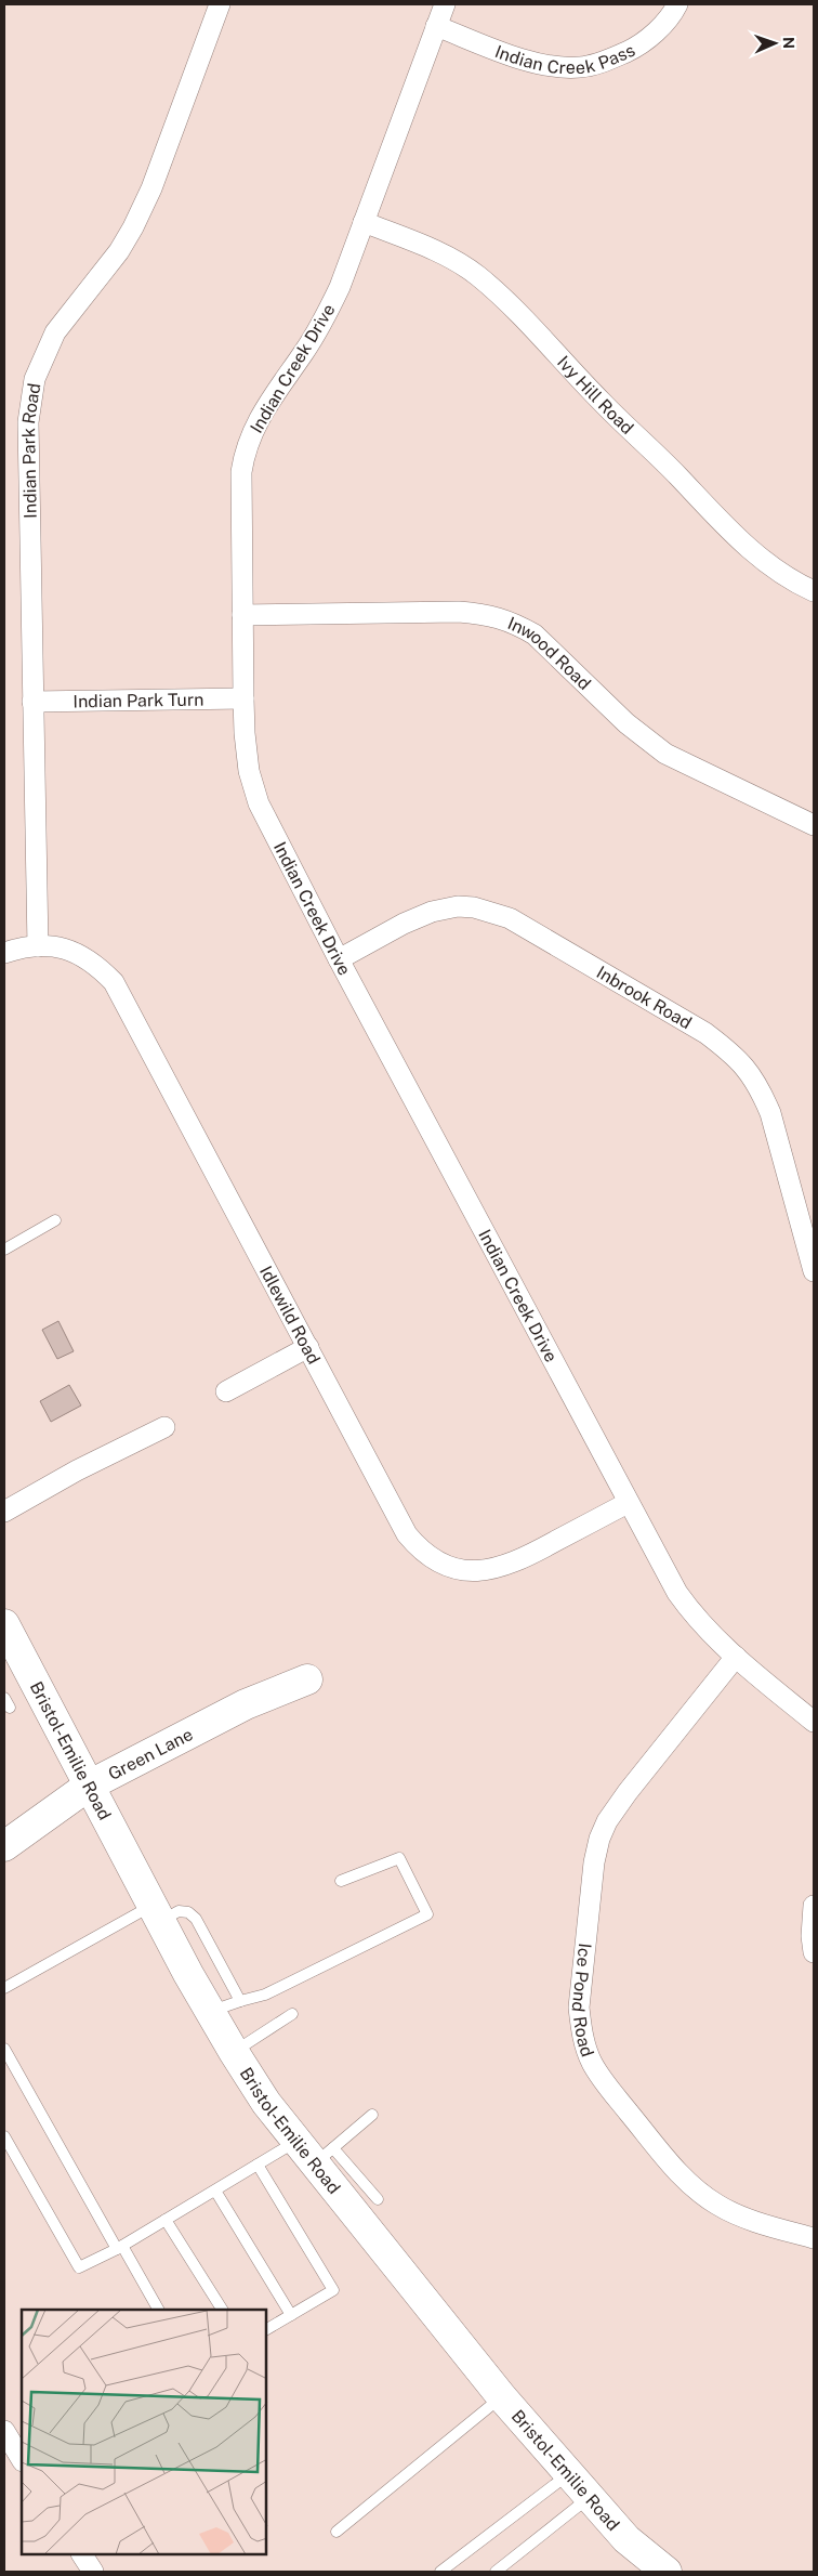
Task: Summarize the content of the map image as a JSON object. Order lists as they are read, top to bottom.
{
  "streets": {
    "street": [
      "Indian Creek Pass",
      "Indian Creek Drive",
      "Ivy Hill Road",
      "Indian Park Road",
      "Inwood Road",
      "Indian Park Turn",
      "Inbrook Road",
      "Idlewild Road",
      "Bristol-Emilie Road",
      "Green Lane",
      "Ice Pond Road"
    ]
  },
  "crossings": [
    ["Indian Creek Pass", "Indian Creek Drive"],
    ["Indian Creek Drive", "Ivy Hill Road"],
    ["Indian Creek Drive", "Inwood Road"],
    ["Indian Creek Drive", "Indian Park Turn"],
    ["Indian Creek Drive", "Inbrook Road"],
    ["Indian Creek Drive", "Idlewild Road"],
    ["Indian Creek Drive", "Ice Pond Road"],
    ["Indian Park Road", "Indian Park Turn"],
    ["Indian Park Road", "Idlewild Road"],
    ["Bristol-Emilie Road", "Green Lane"]
  ],
  "north": "right"
}
